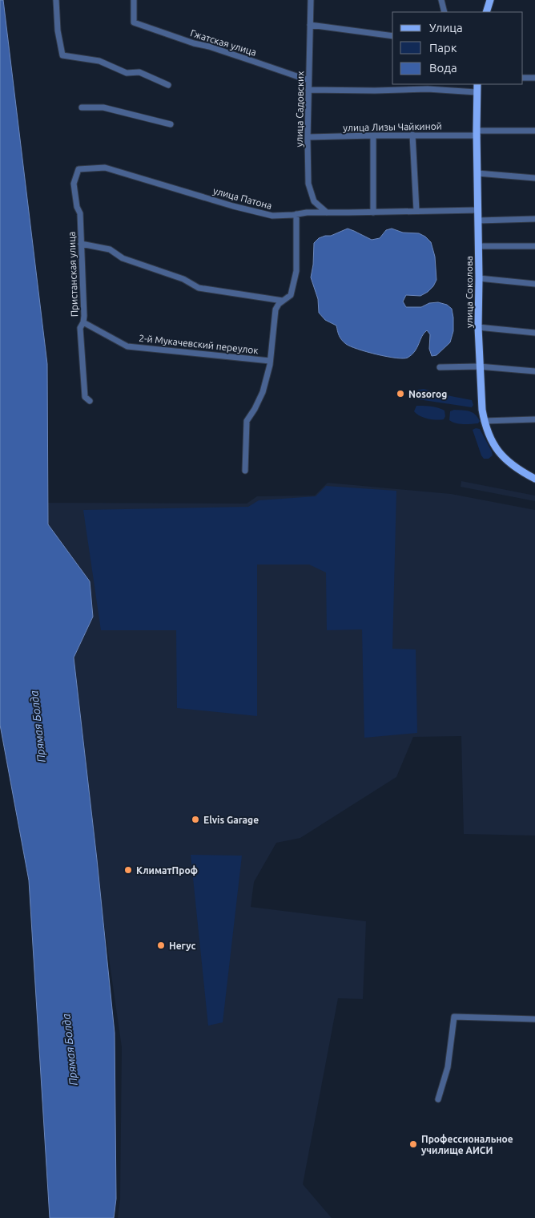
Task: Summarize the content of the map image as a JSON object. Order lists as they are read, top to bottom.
{
  "streets": {
    "main road": ["улица Соколова"],
    "street": [
      "Гжатская улица",
      "улица Садовских",
      "улица Лизы Чайкиной",
      "улица Патона",
      "Пристанская улица",
      "2-й Мукачевский переулок"
    ]
  },
  "crossings": [
    ["Гжатская улица", "улица Садовских"],
    ["улица Садовских", "улица Лизы Чайкиной"],
    ["улица Садовских", "улица Патона"],
    ["улица Лизы Чайкиной", "улица Соколова"],
    ["улица Патона", "Пристанская улица"],
    ["улица Патона", "улица Соколова"],
    ["Пристанская улица", "2-й Мукачевский переулок"]
  ],
  "water": ["Прямая Болда"],
  "places": [
    "Nosorog",
    "Elvis Garage",
    "КлиматПроф",
    "Негус",
    "Профессиональное училище АИСИ"
  ],
  "legend": ["Улица", "Парк", "Вода"]
}
